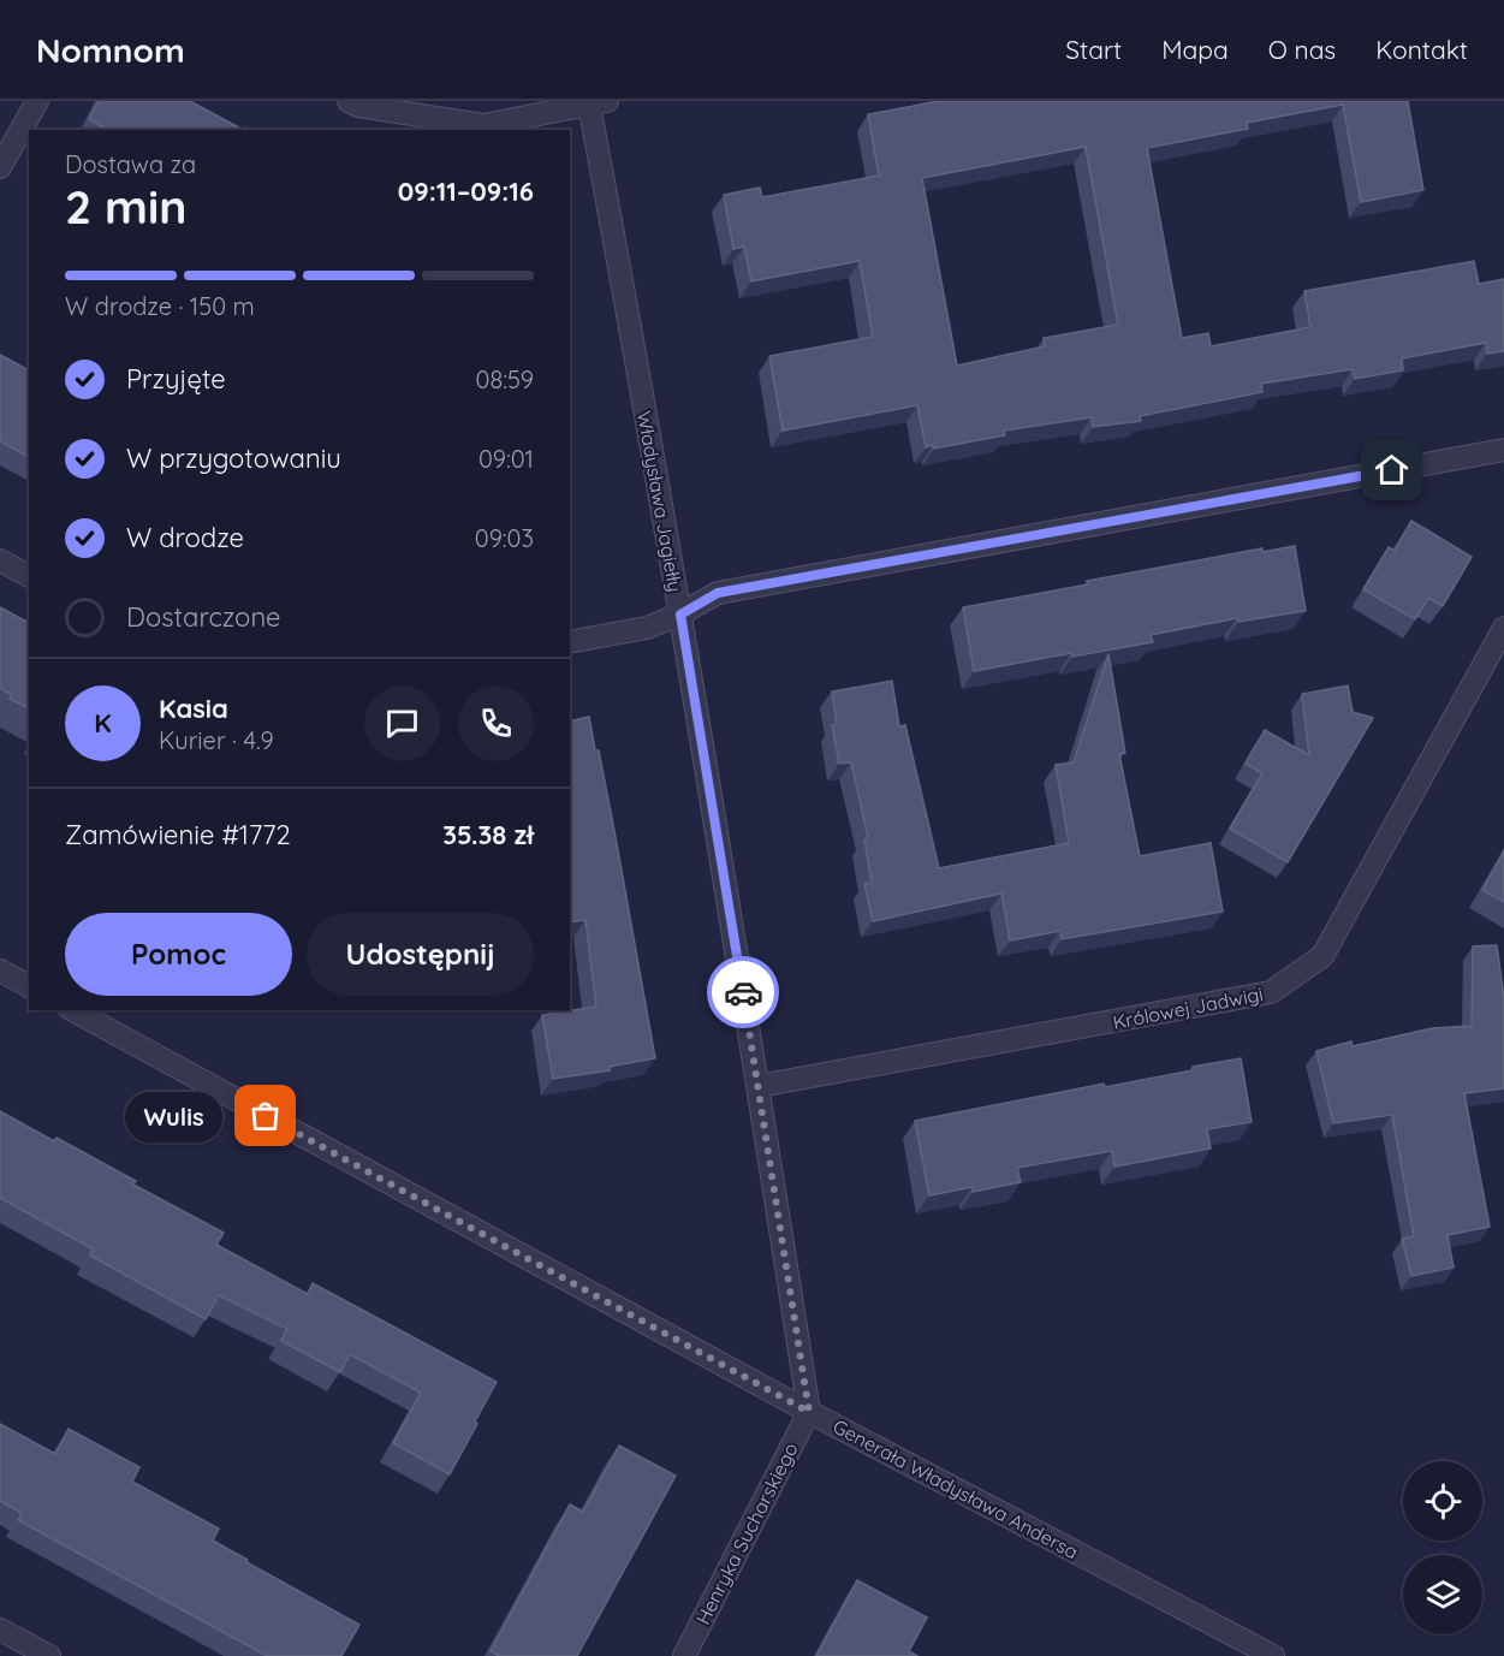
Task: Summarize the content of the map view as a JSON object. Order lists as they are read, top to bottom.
{
  "streets": {
    "street": [
      "Władysława Jagiełły",
      "Królowej Jadwigi",
      "Generała Władysława Andersa",
      "Henryka Sucharskiego"
    ]
  },
  "crossings": [
    ["Władysława Jagiełły", "Królowej Jadwigi"],
    ["Władysława Jagiełły", "Generała Władysława Andersa"],
    ["Władysława Jagiełły", "Henryka Sucharskiego"],
    ["Generała Władysława Andersa", "Henryka Sucharskiego"]
  ],
  "places": ["Wulis"],
  "page": {
    "header": "Nomnom",
    "nav": [
      "Start",
      "Mapa",
      "O nas",
      "Kontakt"
    ],
    "heading": ["2 min", "Dostawa za", "09:11–09:16"],
    "panel": [
      "Kasia",
      "Kurier · 4.9",
      "Zamówienie #1772",
      "35.38 zł"
    ],
    "bar": "W drodze · 150 m",
    "list": [
      ["Przyjęte", "08:59"],
      ["W przygotowaniu", "09:01"],
      ["W drodze", "09:03"],
      "Dostarczone"
    ],
    "round": "K",
    "buttons": ["Pomoc", "Udostępnij"],
    "bubble": "Wulis"
  }
}
